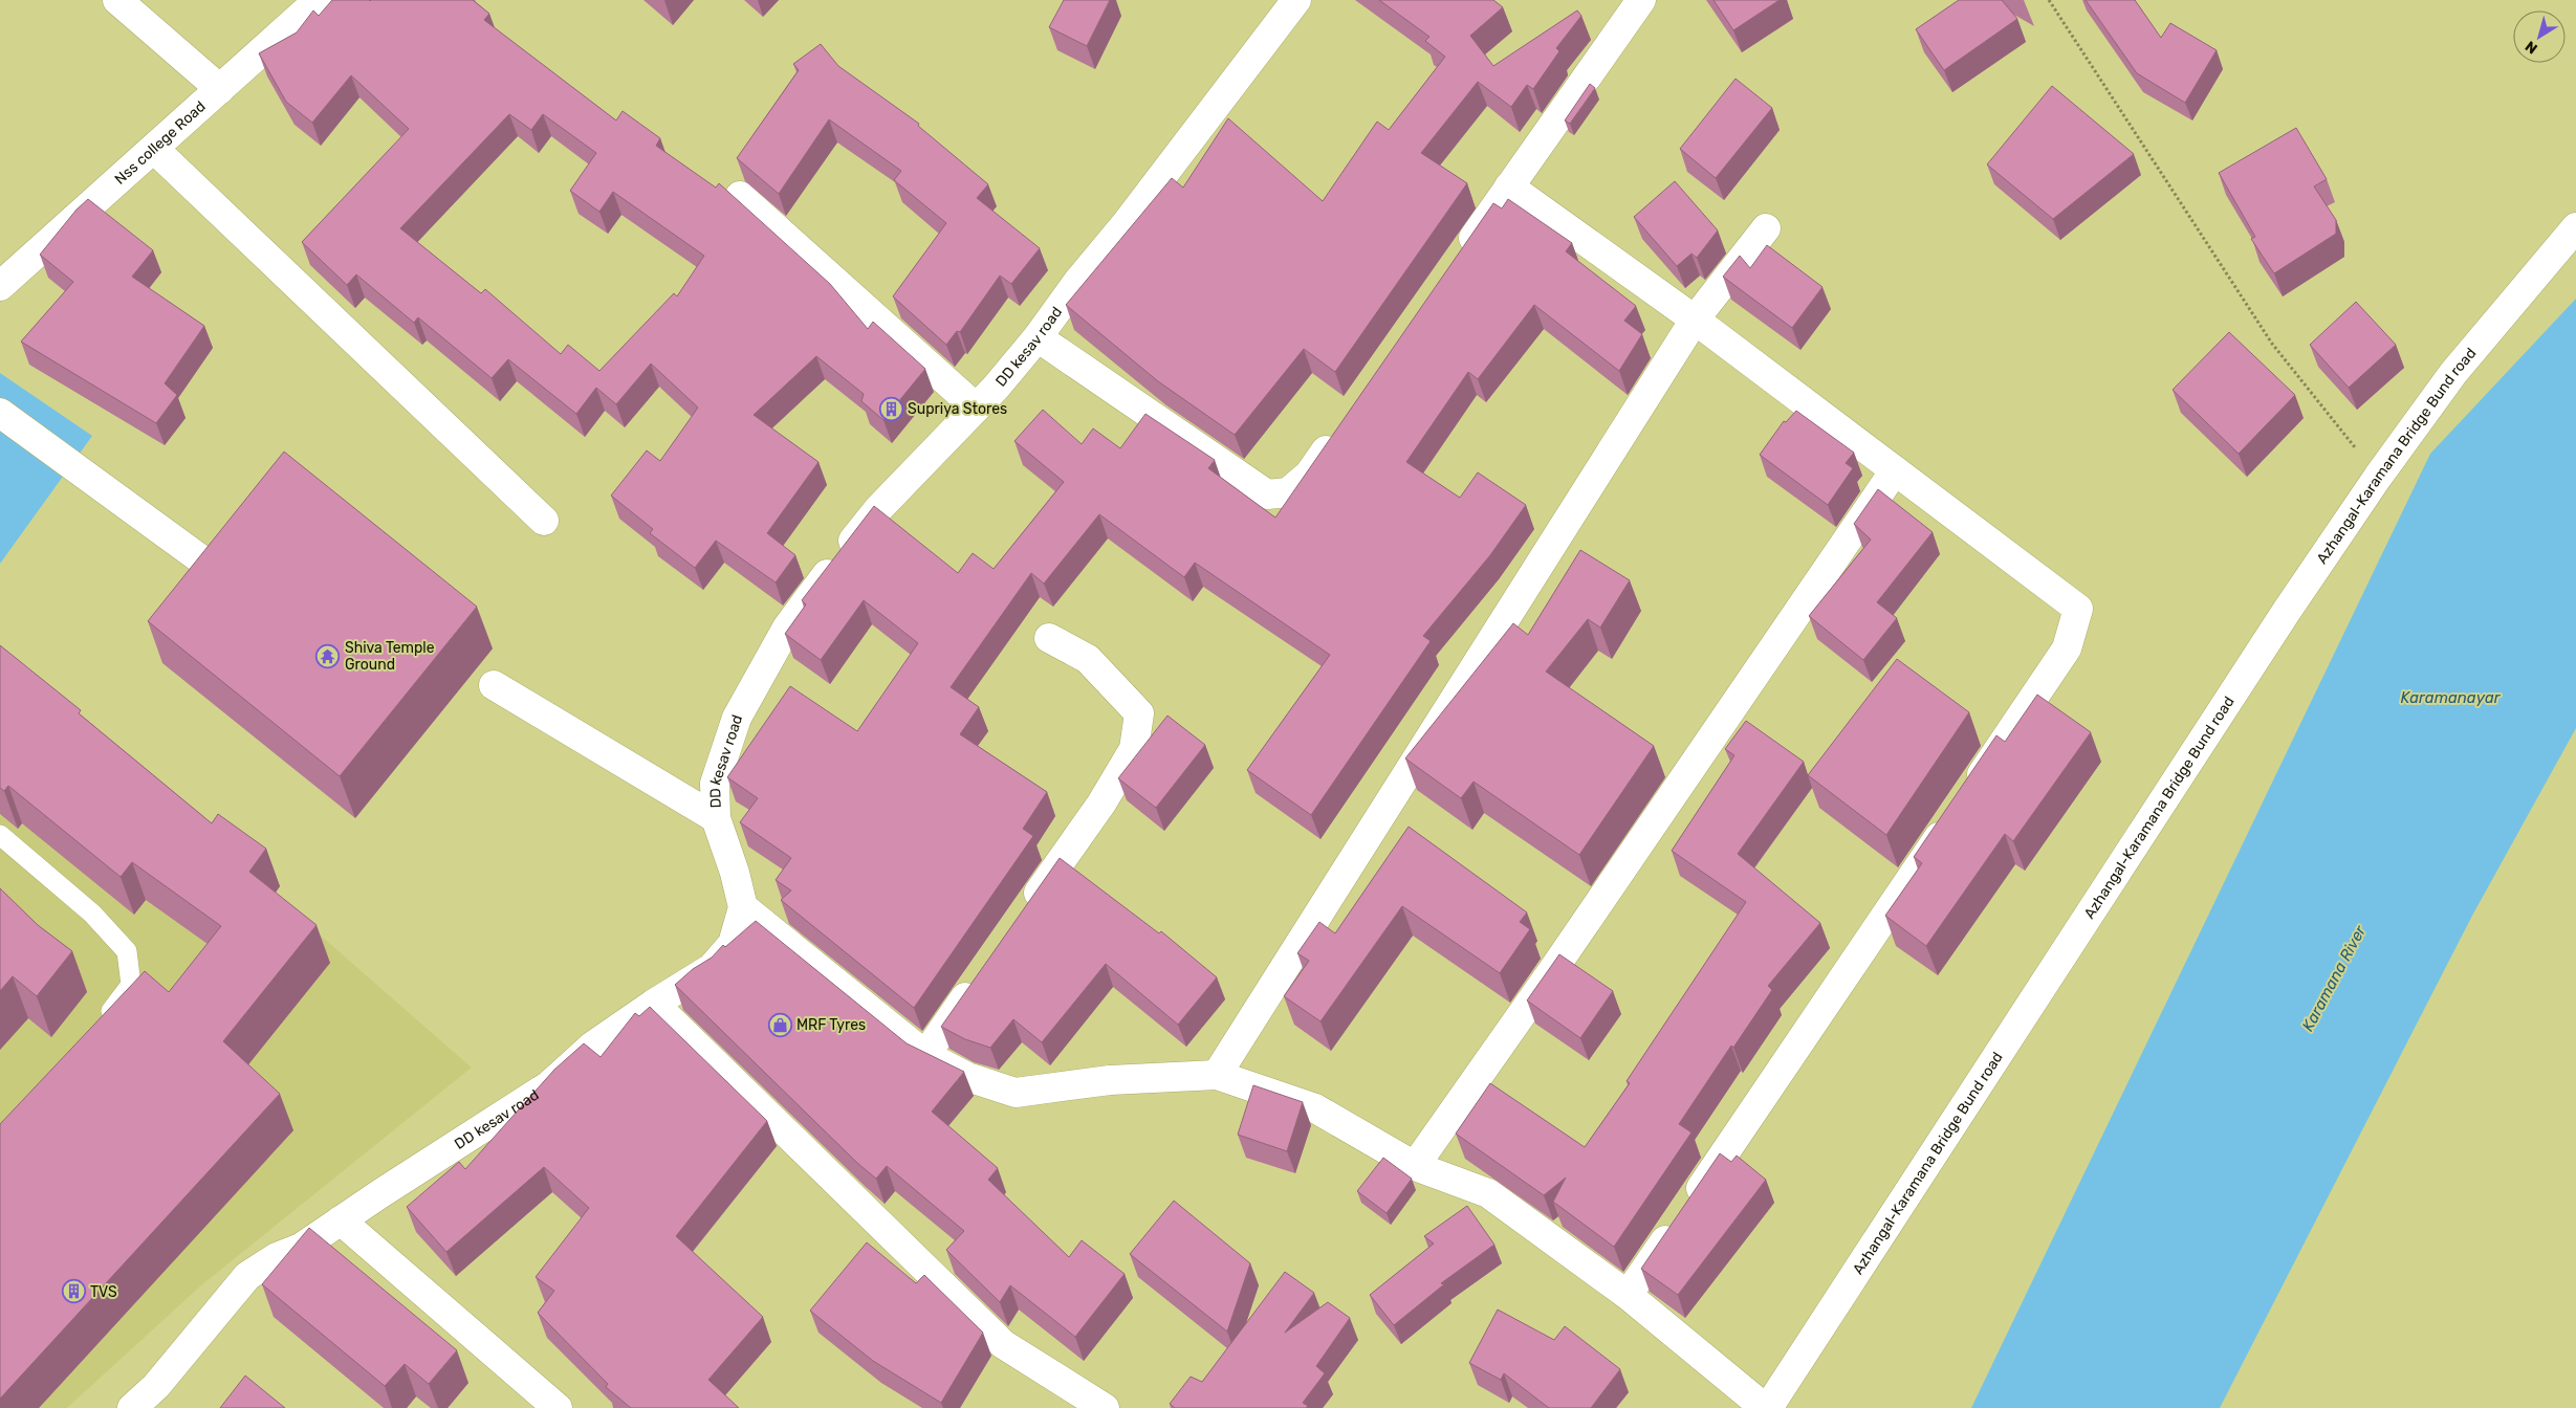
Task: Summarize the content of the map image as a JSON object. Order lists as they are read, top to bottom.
{
  "streets": {
    "street": ["Nss college Road", "DD kesav road", "Azhangal-Karamana Bridge Bund road"]
  },
  "water": ["Karamanayar", "Karamana River"],
  "places": {
    "building": ["Supriya Stores", "TVS"],
    "temple": ["Shiva Temple Ground"],
    "shop": ["MRF Tyres"]
  },
  "north": "bottom left"
}
